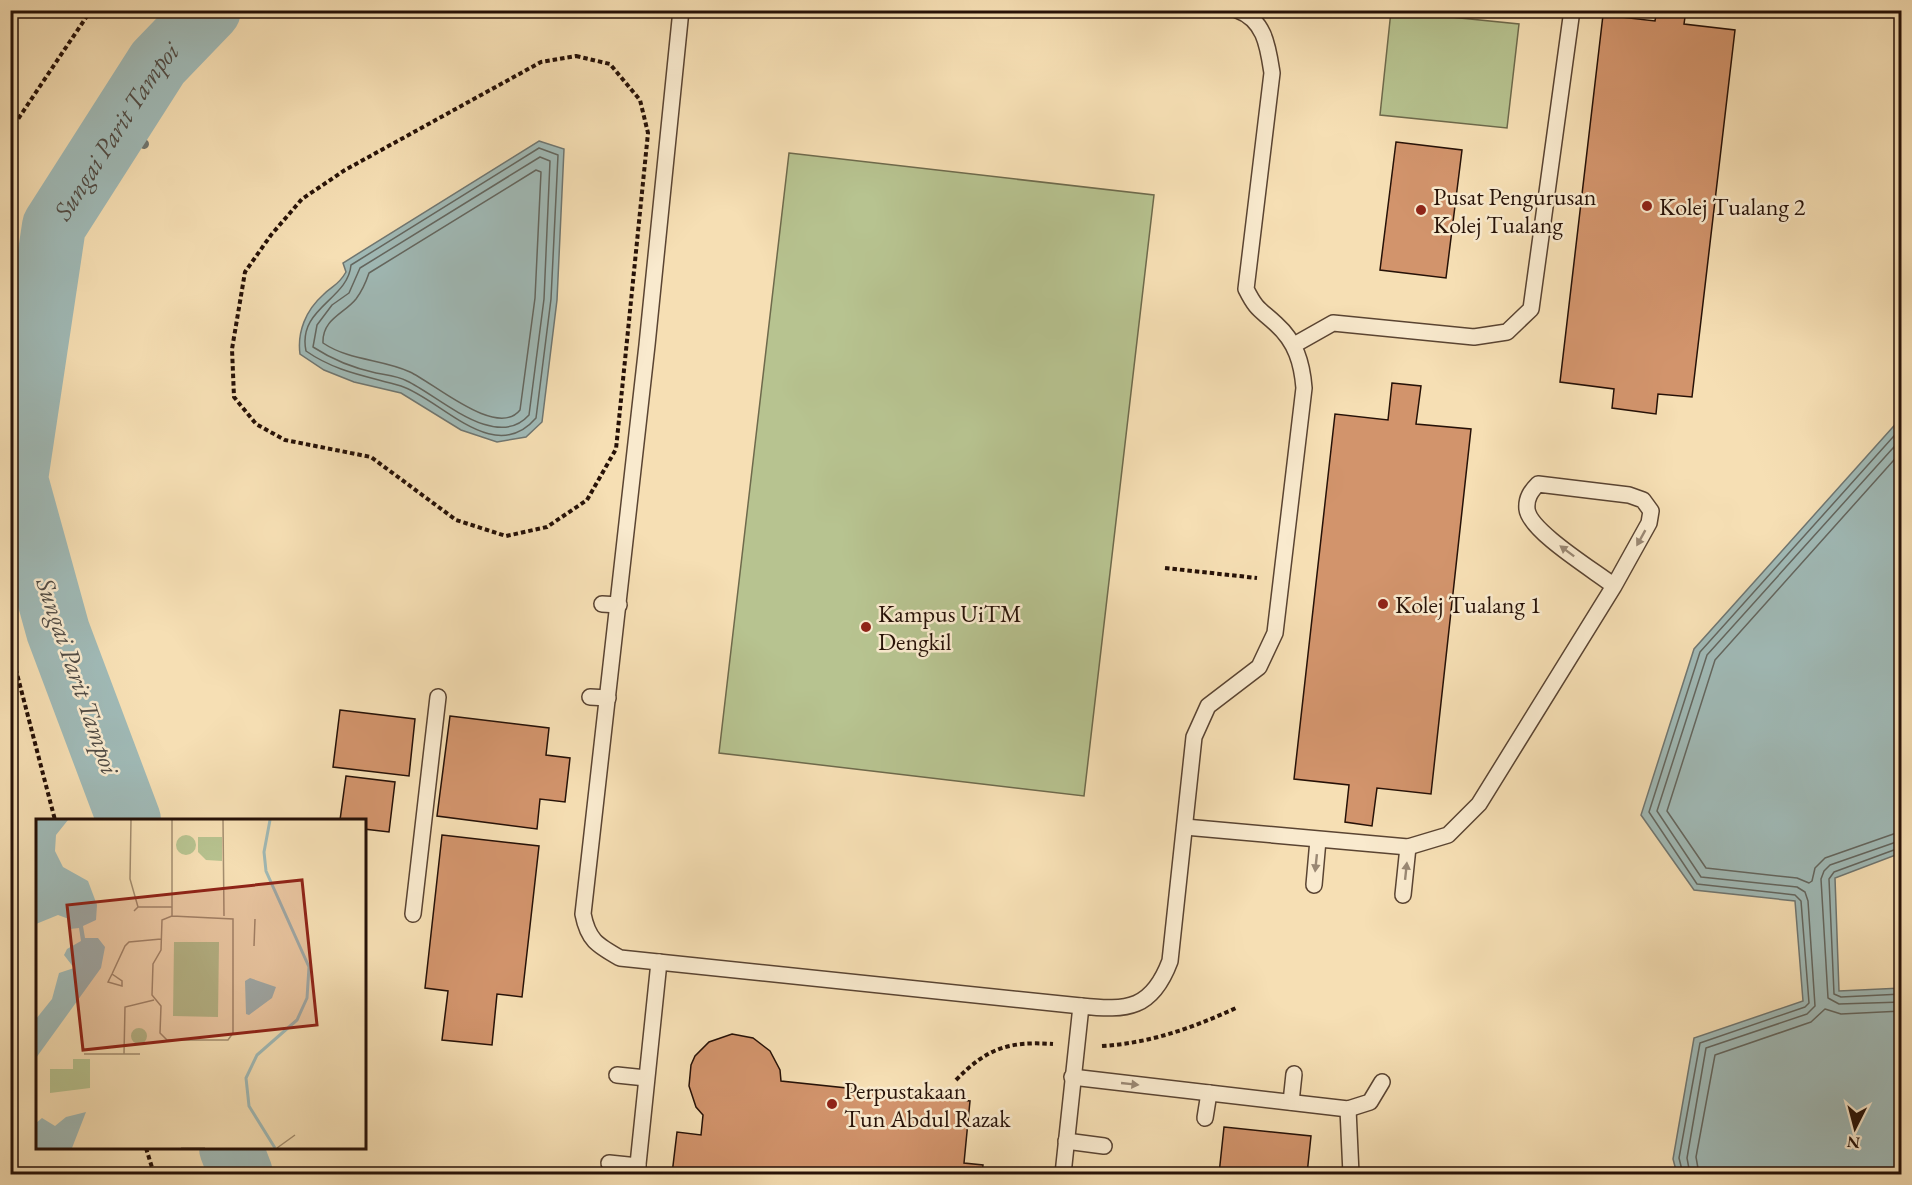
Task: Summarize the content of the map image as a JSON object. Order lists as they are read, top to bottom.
{
  "water": ["Sungai Parit Tampoi"],
  "places": [
    "Kolej Tualang 2",
    "Pusat Pengurusan Kolej Tualang",
    "Kolej Tualang 1",
    "Kampus UiTM Dengkil",
    "Perpustakaan Tun Abdul Razak"
  ],
  "north": "bottom"
}
